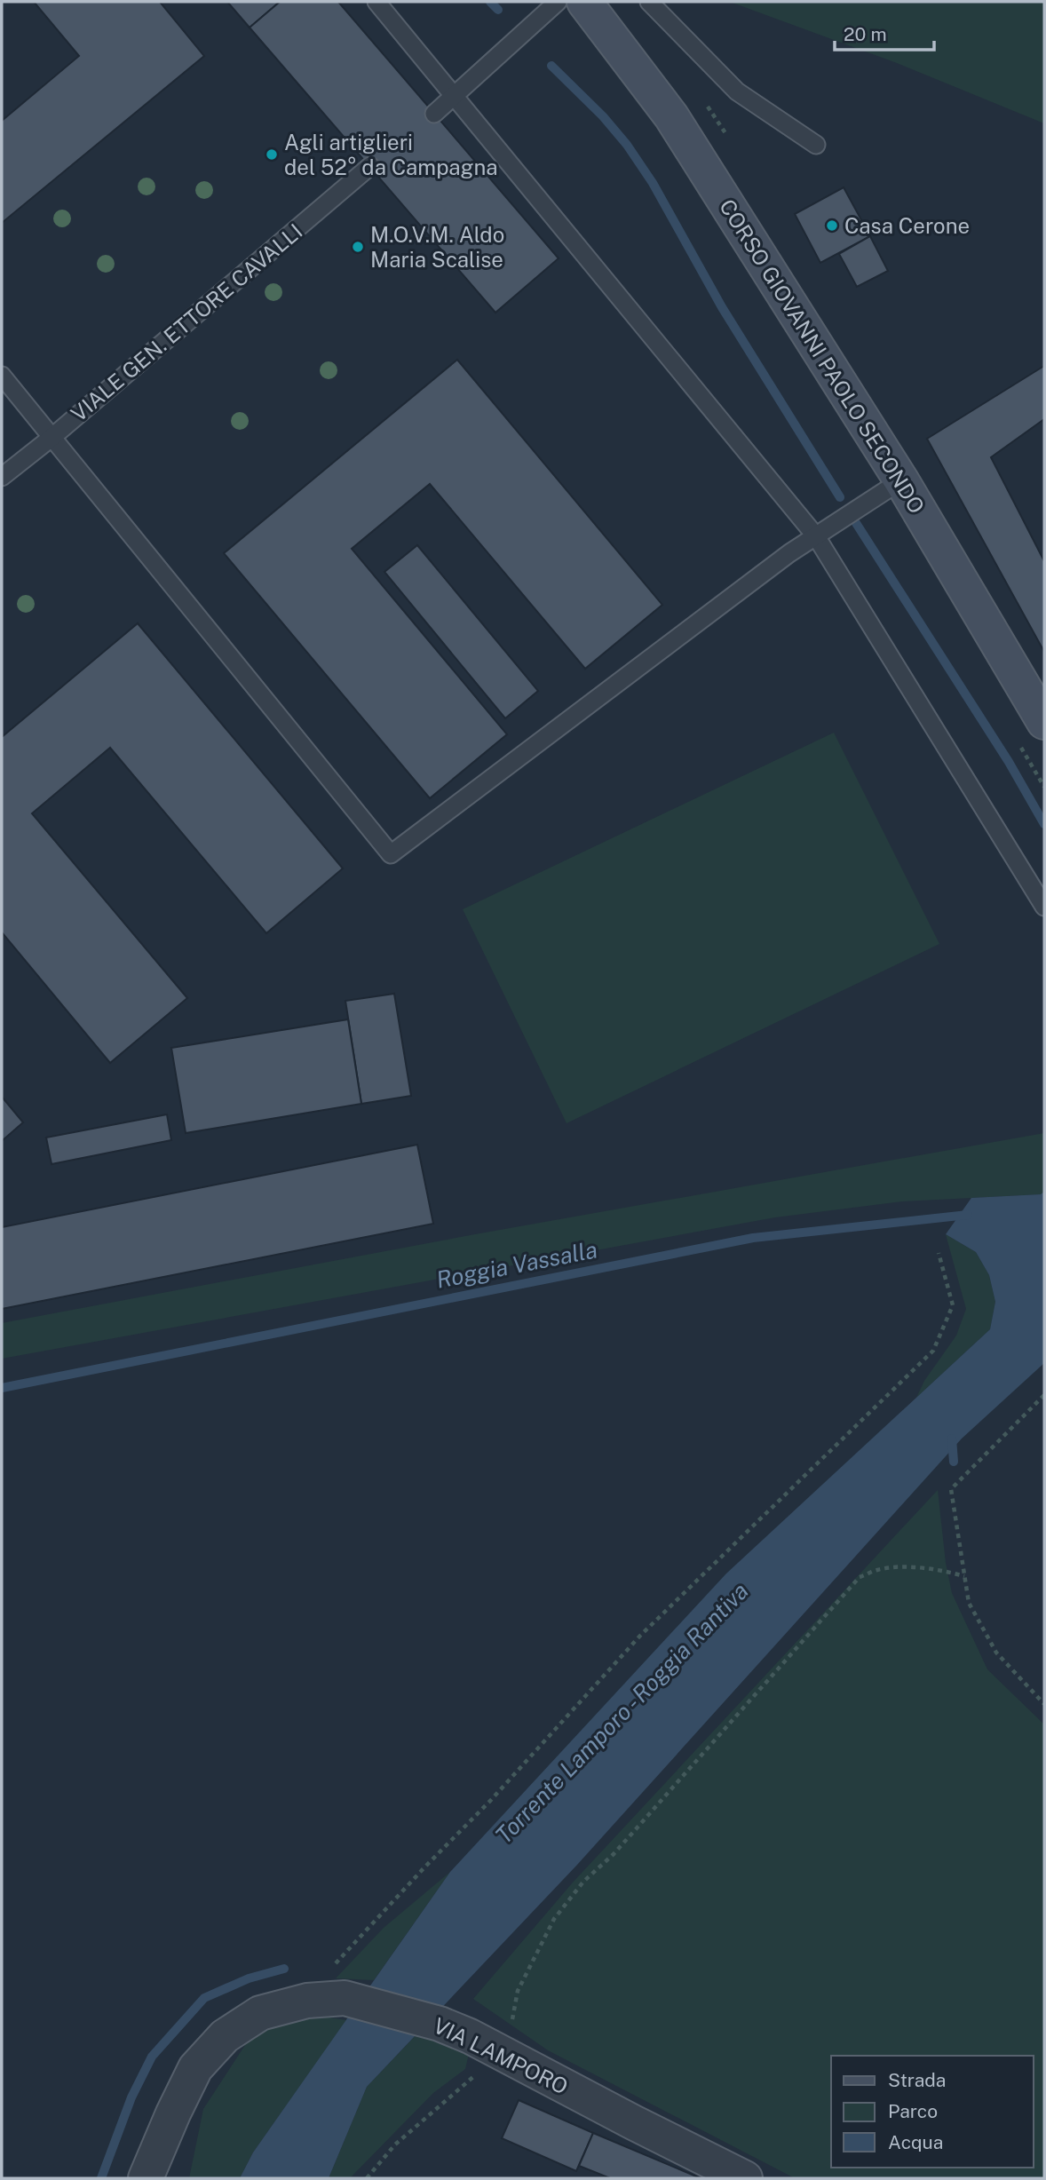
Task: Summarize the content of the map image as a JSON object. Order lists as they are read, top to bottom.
{
  "streets": {
    "main road": ["CORSO GIOVANNI PAOLO SECONDO"],
    "street": ["VIA LAMPORO"],
    "lane": ["VIALE GEN. ETTORE CAVALLI"]
  },
  "water": ["Roggia Vassalla", "Torrente Lamporo - Roggia Rantiva"],
  "places": ["Agli artiglieri del 52° da Campagna", "Casa Cerone", "M.O.V.M. Aldo Maria Scalise"],
  "legend": ["Strada", "Parco", "Acqua"],
  "scale_bar": "20 m"
}
